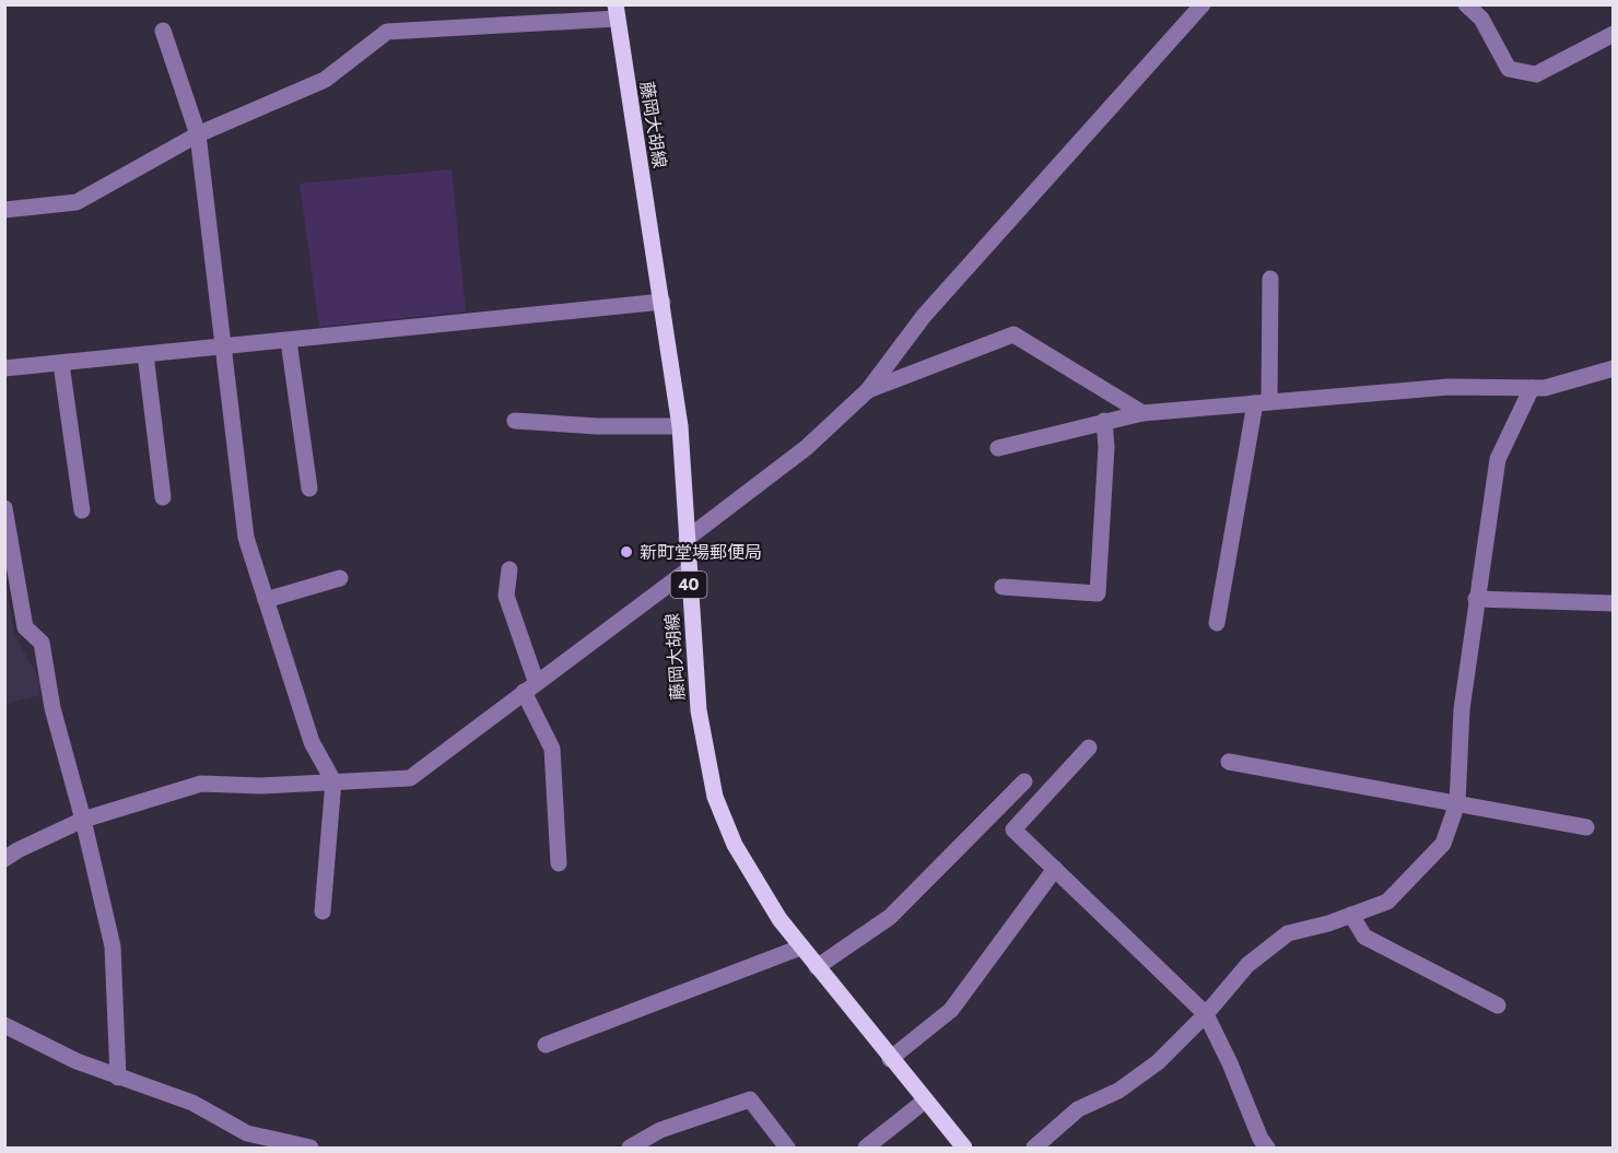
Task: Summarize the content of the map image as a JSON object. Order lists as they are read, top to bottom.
{
  "streets": {
    "main road": ["藤岡大胡線", "40"]
  },
  "places": ["新町堂場郵便局"]
}
